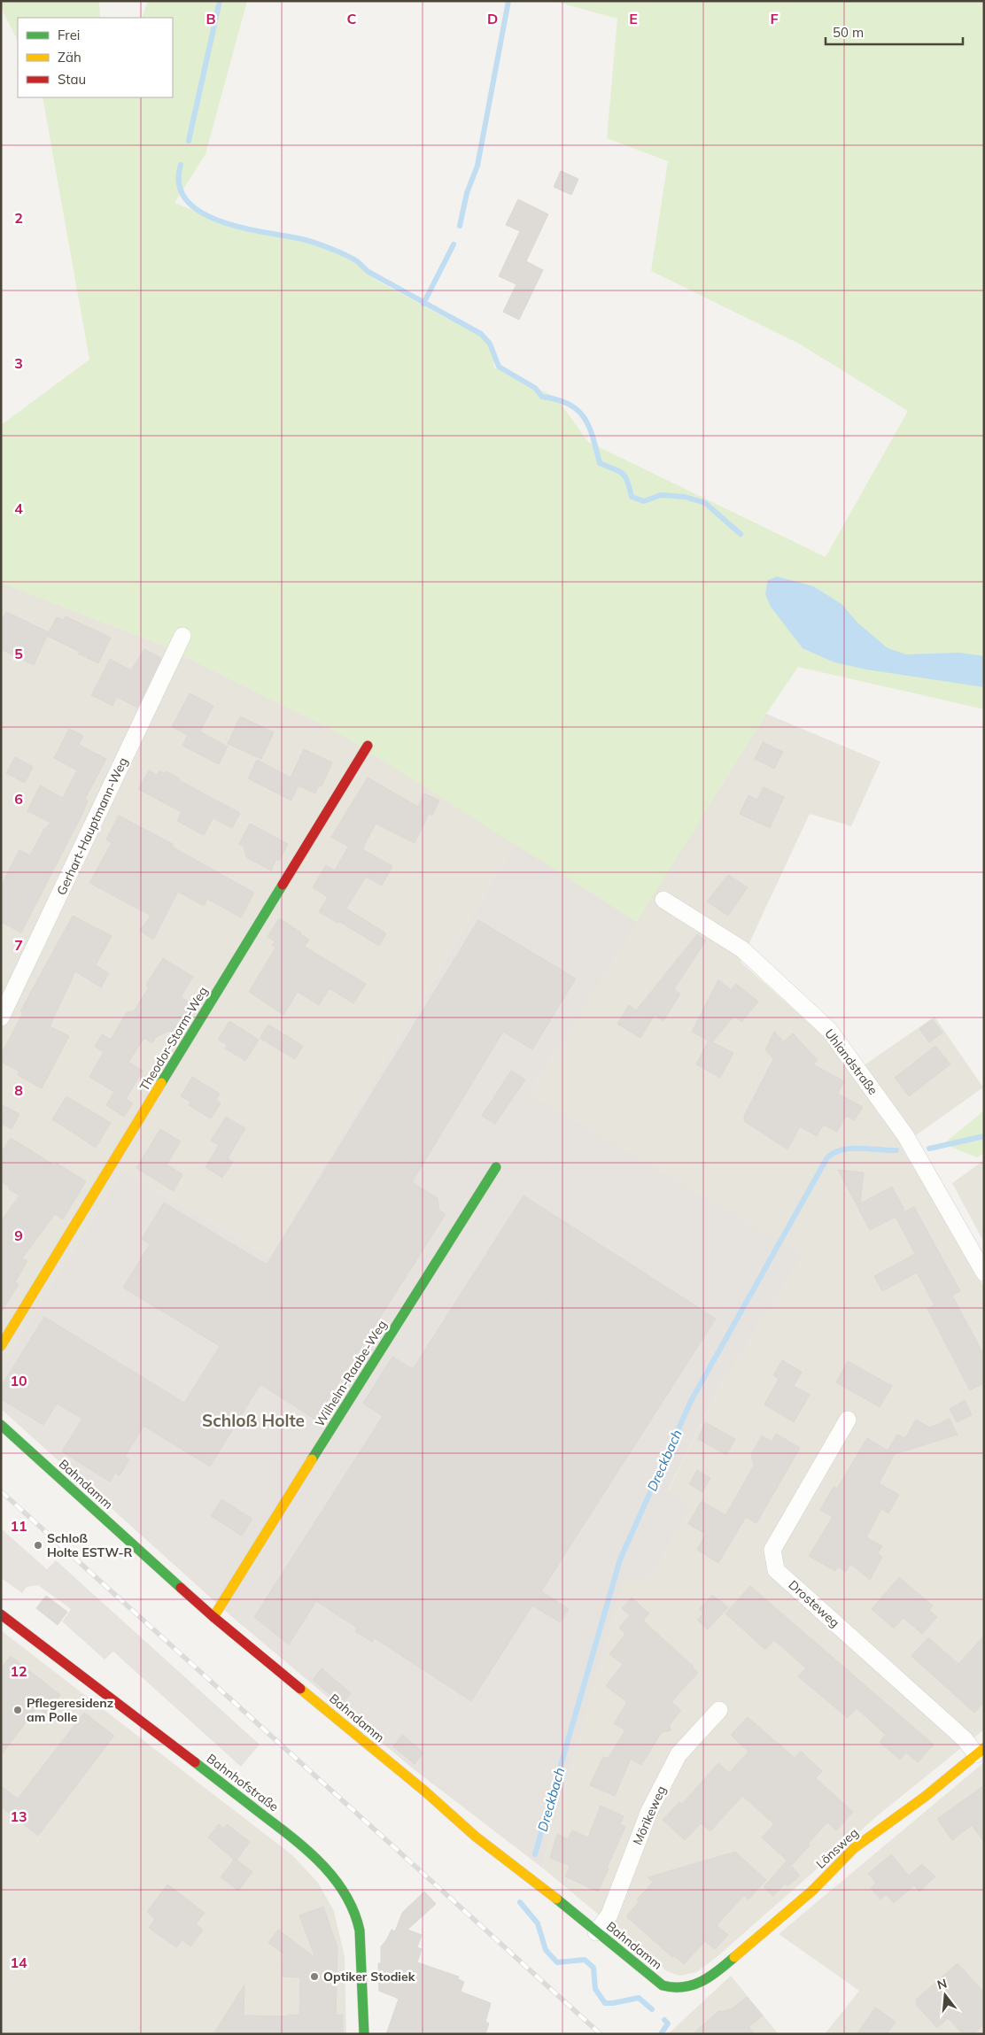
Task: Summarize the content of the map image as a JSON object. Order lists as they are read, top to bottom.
{
  "streets": {
    "street": [
      "Gerhart-Hauptmann-Weg",
      "Theodor-Storm-Weg",
      "Uhlandstraße",
      "Wilhelm-Raabe-Weg",
      "Bahndamm",
      "Drosteweg",
      "Bahnhofstraße",
      "Mörikeweg",
      "Lönsweg"
    ]
  },
  "crossings": [
    ["Wilhelm-Raabe-Weg", "Bahndamm"],
    ["Bahndamm", "Mörikeweg"],
    ["Bahndamm", "Lönsweg"],
    ["Drosteweg", "Lönsweg"]
  ],
  "districts": ["Schloß Holte"],
  "water": ["Dreckbach"],
  "places": ["Schloß Holte ESTW-R", "Pflegeresidenz am Polle", "Optiker Stodiek"],
  "legend": ["Frei", "Zäh", "Stau"],
  "scale_bar": "50 m",
  "north": "top",
  "grid": {
    "columns": [
      "B",
      "C",
      "D",
      "E",
      "F"
    ],
    "rows": [
      "2",
      "3",
      "4",
      "5",
      "6",
      "7",
      "8",
      "9",
      "10",
      "11",
      "12",
      "13",
      "14"
    ]
  }
}
